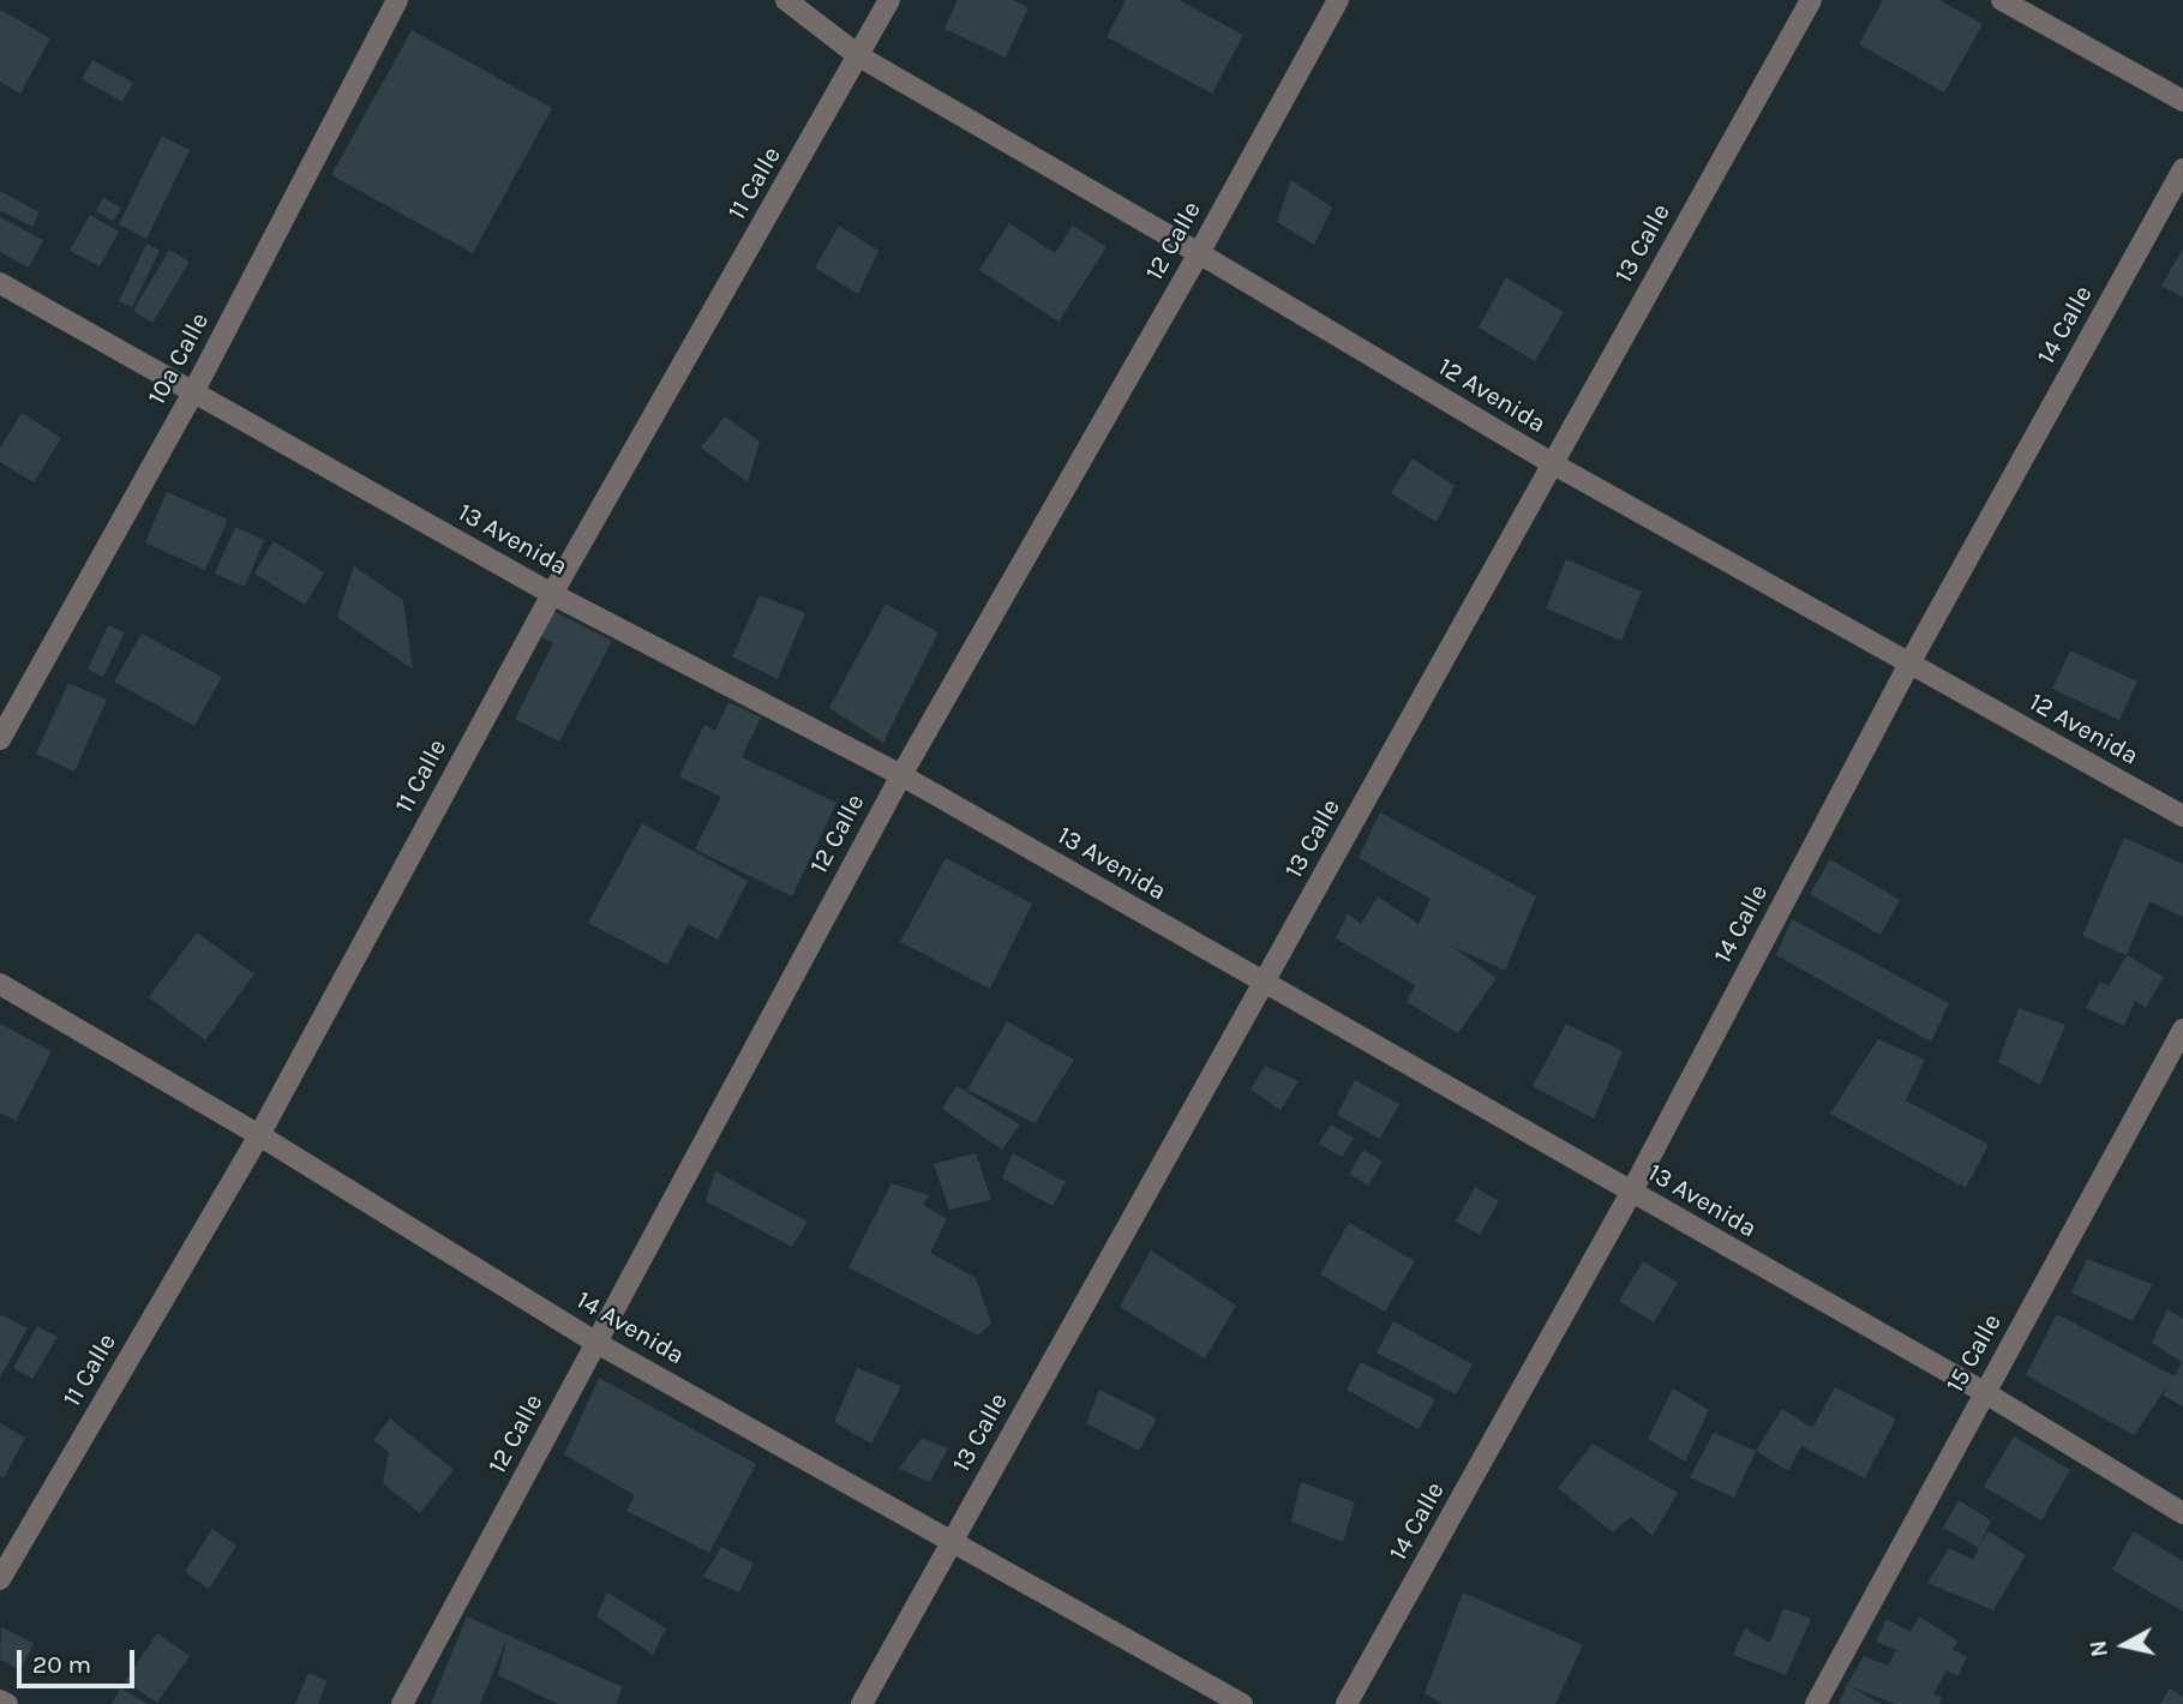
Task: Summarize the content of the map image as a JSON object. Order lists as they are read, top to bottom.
{
  "streets": {
    "street": [
      "11 Calle",
      "12 Calle",
      "13 Calle",
      "14 Calle",
      "10a Calle",
      "12 Avenida",
      "13 Avenida",
      "14 Avenida",
      "15 Calle"
    ]
  },
  "crossings": [
    ["11 Calle", "12 Avenida"],
    ["11 Calle", "13 Avenida"],
    ["11 Calle", "14 Avenida"],
    ["12 Calle", "12 Avenida"],
    ["12 Calle", "13 Avenida"],
    ["12 Calle", "14 Avenida"],
    ["13 Calle", "12 Avenida"],
    ["13 Calle", "13 Avenida"],
    ["13 Calle", "14 Avenida"],
    ["14 Calle", "12 Avenida"],
    ["14 Calle", "13 Avenida"],
    ["10a Calle", "13 Avenida"],
    ["13 Avenida", "15 Calle"]
  ],
  "scale_bar": "20 m",
  "north": "left"
}
